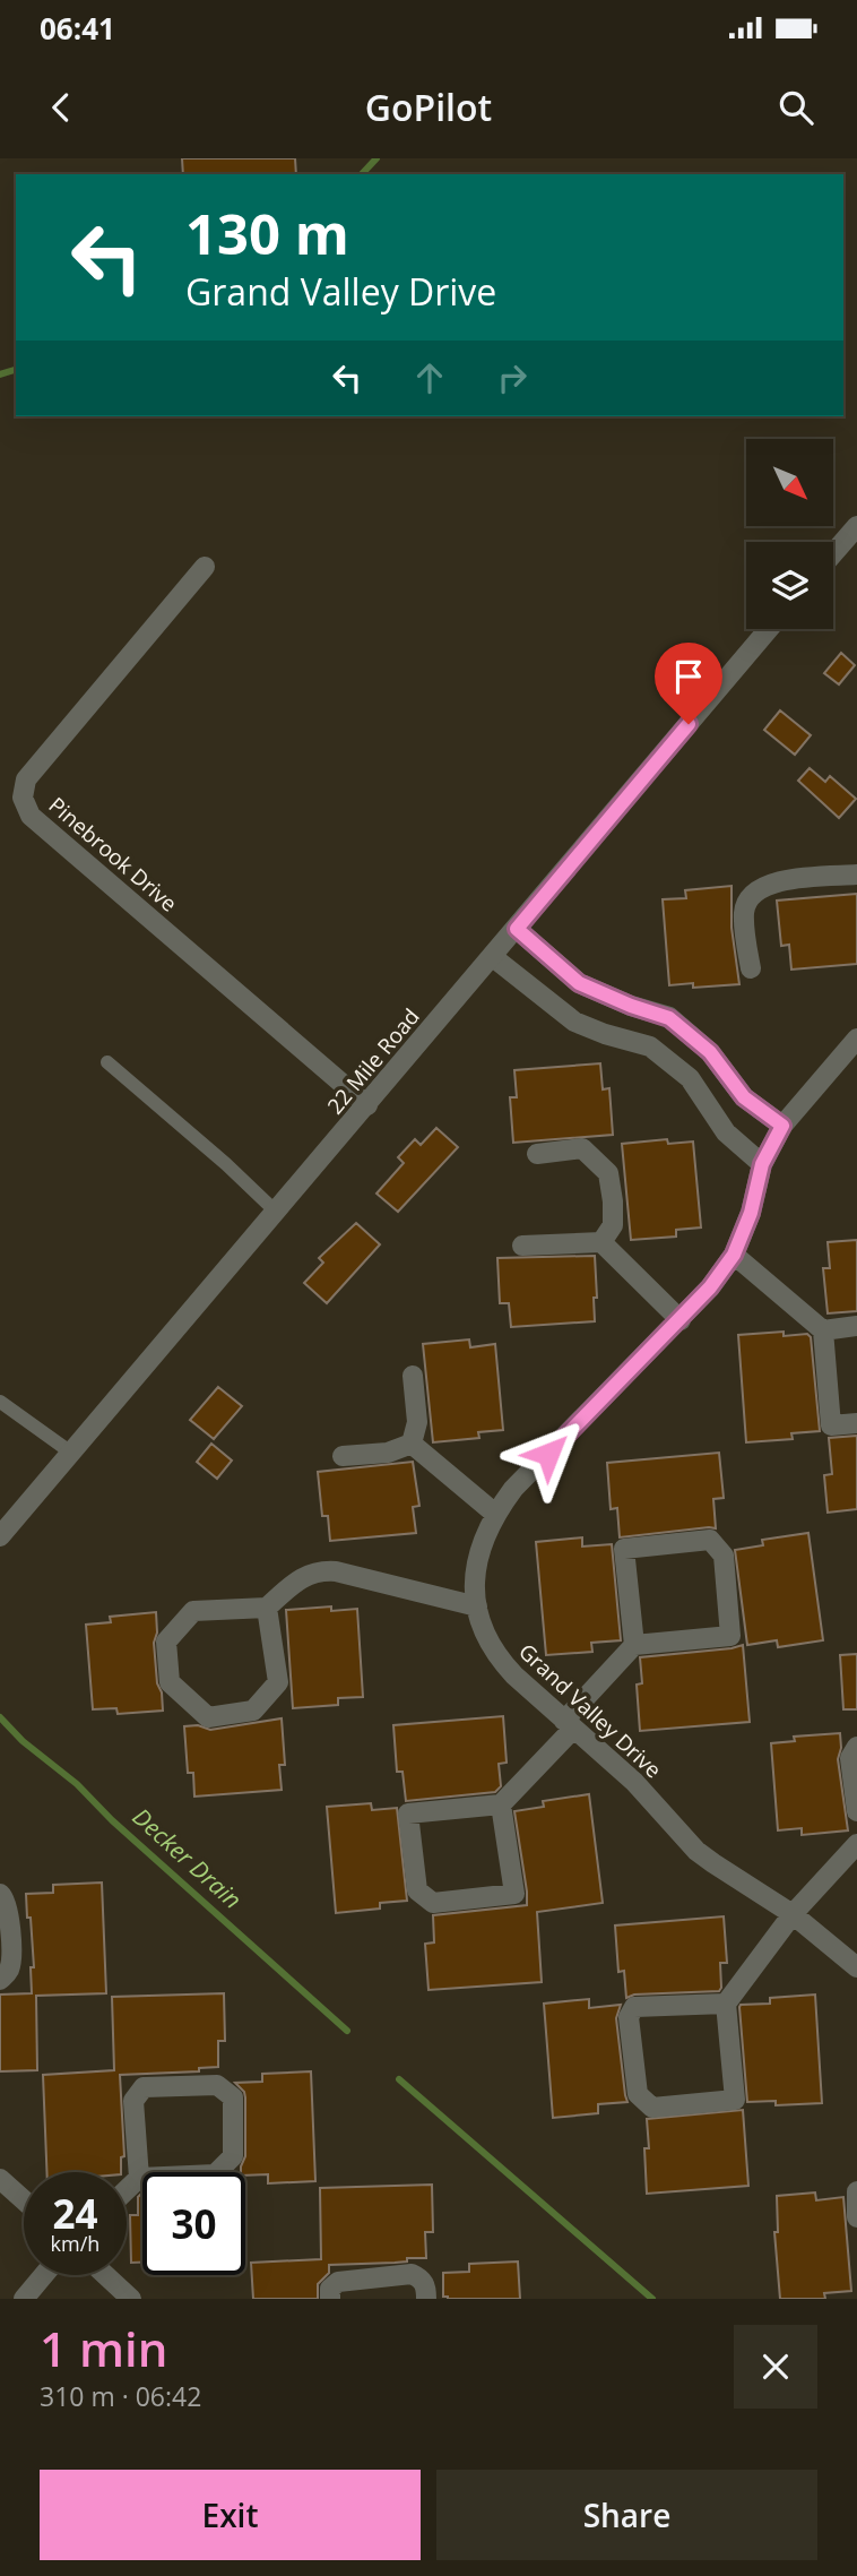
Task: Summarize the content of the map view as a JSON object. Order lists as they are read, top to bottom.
{
  "streets": {
    "street": ["Pinebrook Drive", "22 Mile Road", "Grand Valley Drive"]
  },
  "crossings": [
    ["Pinebrook Drive", "22 Mile Road"]
  ],
  "water": ["Decker Drain"],
  "north": "bottom right",
  "page": {
    "status": "06:41",
    "header": "GoPilot",
    "turn": ["130 m", "Grand Valley Drive"],
    "speed": "24 km/h",
    "limit": "30",
    "heading": ["1 min", "310 m · 06:42"],
    "buttons": ["Exit", "Share"]
  }
}
